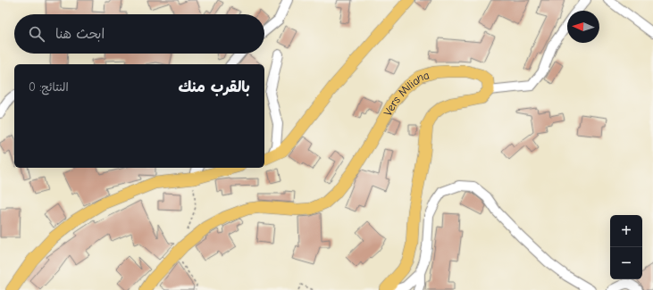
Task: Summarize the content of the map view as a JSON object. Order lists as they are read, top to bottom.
{
  "streets": {
    "main road": ["Vers Miliana"]
  },
  "north": "left",
  "page": {
    "search": "ابحث هنا",
    "heading": ["بالقرب منك", "النتائج: 0"],
    "map_buttons": ["+", "−"]
  }
}
